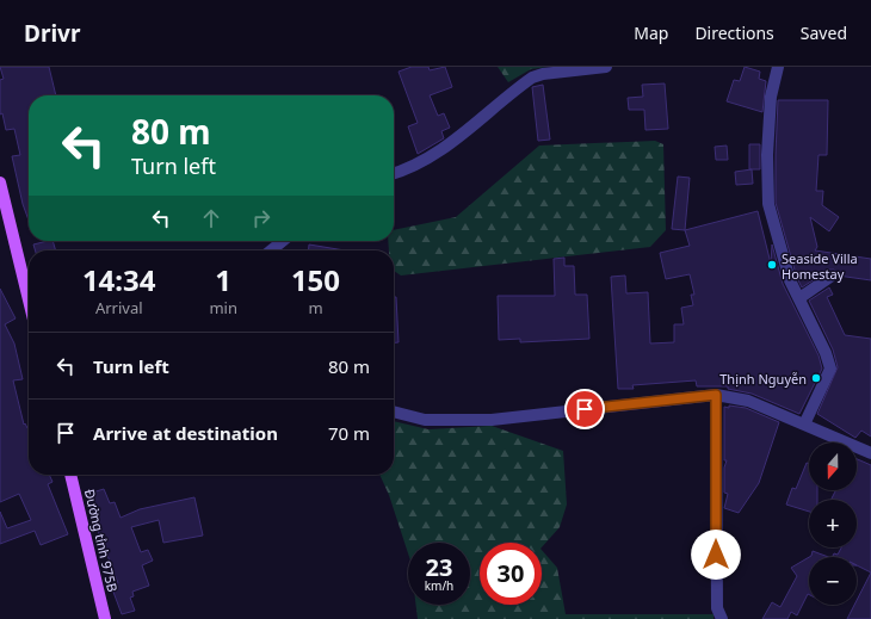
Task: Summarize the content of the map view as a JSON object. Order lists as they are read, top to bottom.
{
  "streets": {
    "main road": ["Đường tỉnh 975B"]
  },
  "places": ["Seaside Villa Homestay", "Thịnh Nguyễn"],
  "north": "bottom",
  "page": {
    "header": "Drivr",
    "nav": ["Map", "Directions", "Saved"],
    "turn": ["80 m", "Turn left"],
    "eta": [
      "14:34",
      "Arrival",
      "1",
      "min",
      "150",
      "m"
    ],
    "list": [
      {
        "name": "Turn left",
        "value": "80 m"
      },
      {
        "name": "Arrive at destination",
        "value": "70 m"
      }
    ],
    "map_buttons": ["+", "−"],
    "speed": "23 km/h",
    "limit": "30"
  }
}
